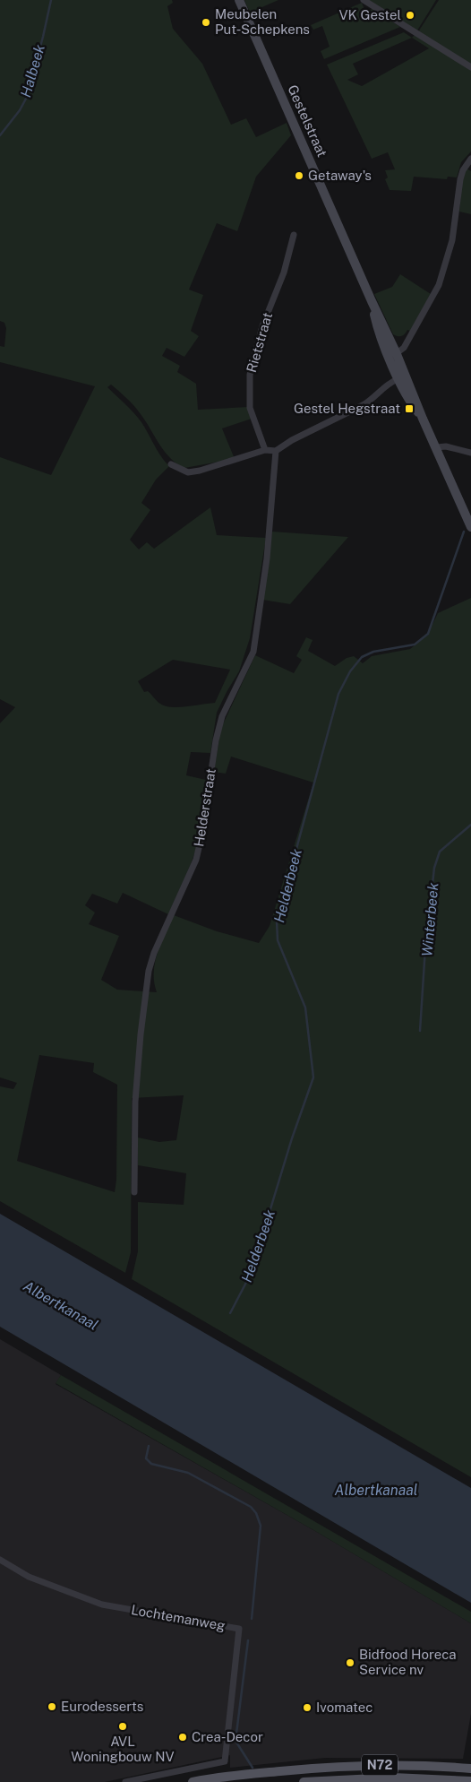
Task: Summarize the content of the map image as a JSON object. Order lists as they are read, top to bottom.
{
  "streets": {
    "main road": ["Gestelstraat", "N72"],
    "street": ["Rietstraat", "Helderstraat", "Lochtemanweg"]
  },
  "water": [
    "Halbeek",
    "Helderbeek",
    "Winterbeek",
    "Albertkanaal"
  ],
  "places": {
    "other": [
      "VK Gestel",
      "Meubelen Put-Schepkens",
      "Getaway's",
      "Bidfood Horeca Service nv",
      "Eurodesserts",
      "Ivomatec",
      "AVL Woningbouw NV",
      "Crea-Decor"
    ],
    "transit": ["Gestel Hegstraat"]
  }
}
